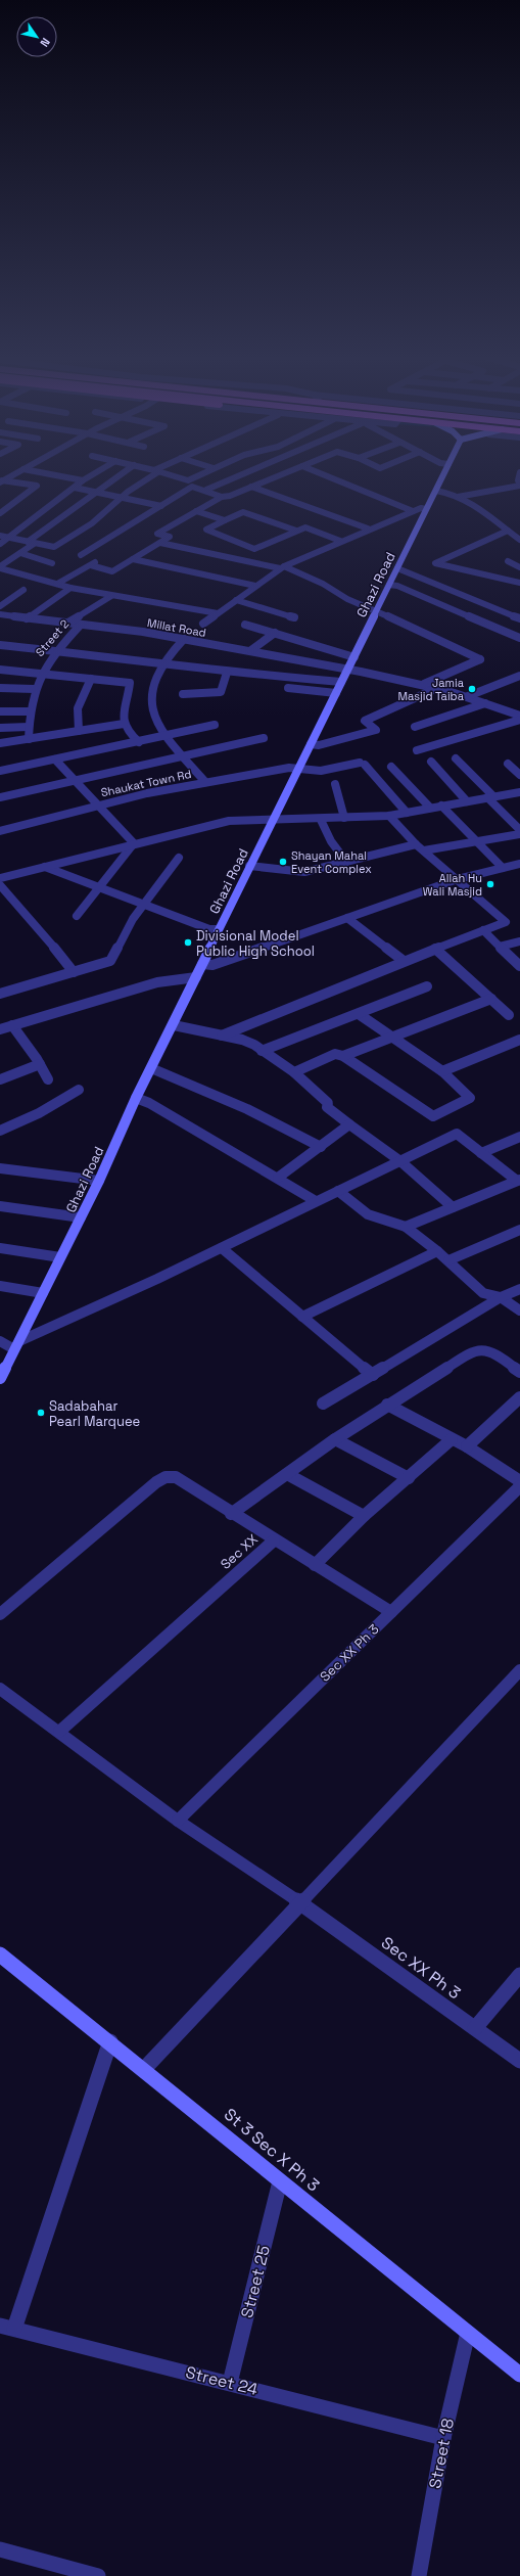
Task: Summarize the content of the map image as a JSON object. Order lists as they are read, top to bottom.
{
  "streets": {
    "main road": ["Ghazi Road", "St 3 Sec X Ph 3"],
    "street": [
      "Millat Road",
      "Street 2",
      "Shaukat Town Rd",
      "Sec XX",
      "Sec XX Ph 3",
      "Street 25",
      "Street 24",
      "Street 18"
    ]
  },
  "crossings": [
    ["Ghazi Road", "Millat Road"],
    ["Ghazi Road", "Shaukat Town Rd"],
    ["Millat Road", "Street 2"],
    ["Sec XX", "Sec XX Ph 3"],
    ["St 3 Sec X Ph 3", "Street 25"],
    ["St 3 Sec X Ph 3", "Street 18"],
    ["Street 25", "Street 24"],
    ["Street 24", "Street 18"]
  ],
  "places": [
    "Jamia Masjid Taiba",
    "Shayan Mahal Event Complex",
    "Allah Hu Wali Masjid",
    "Divisional Model Public High School",
    "Sadabahar Pearl Marquee"
  ],
  "north": "bottom right"
}
